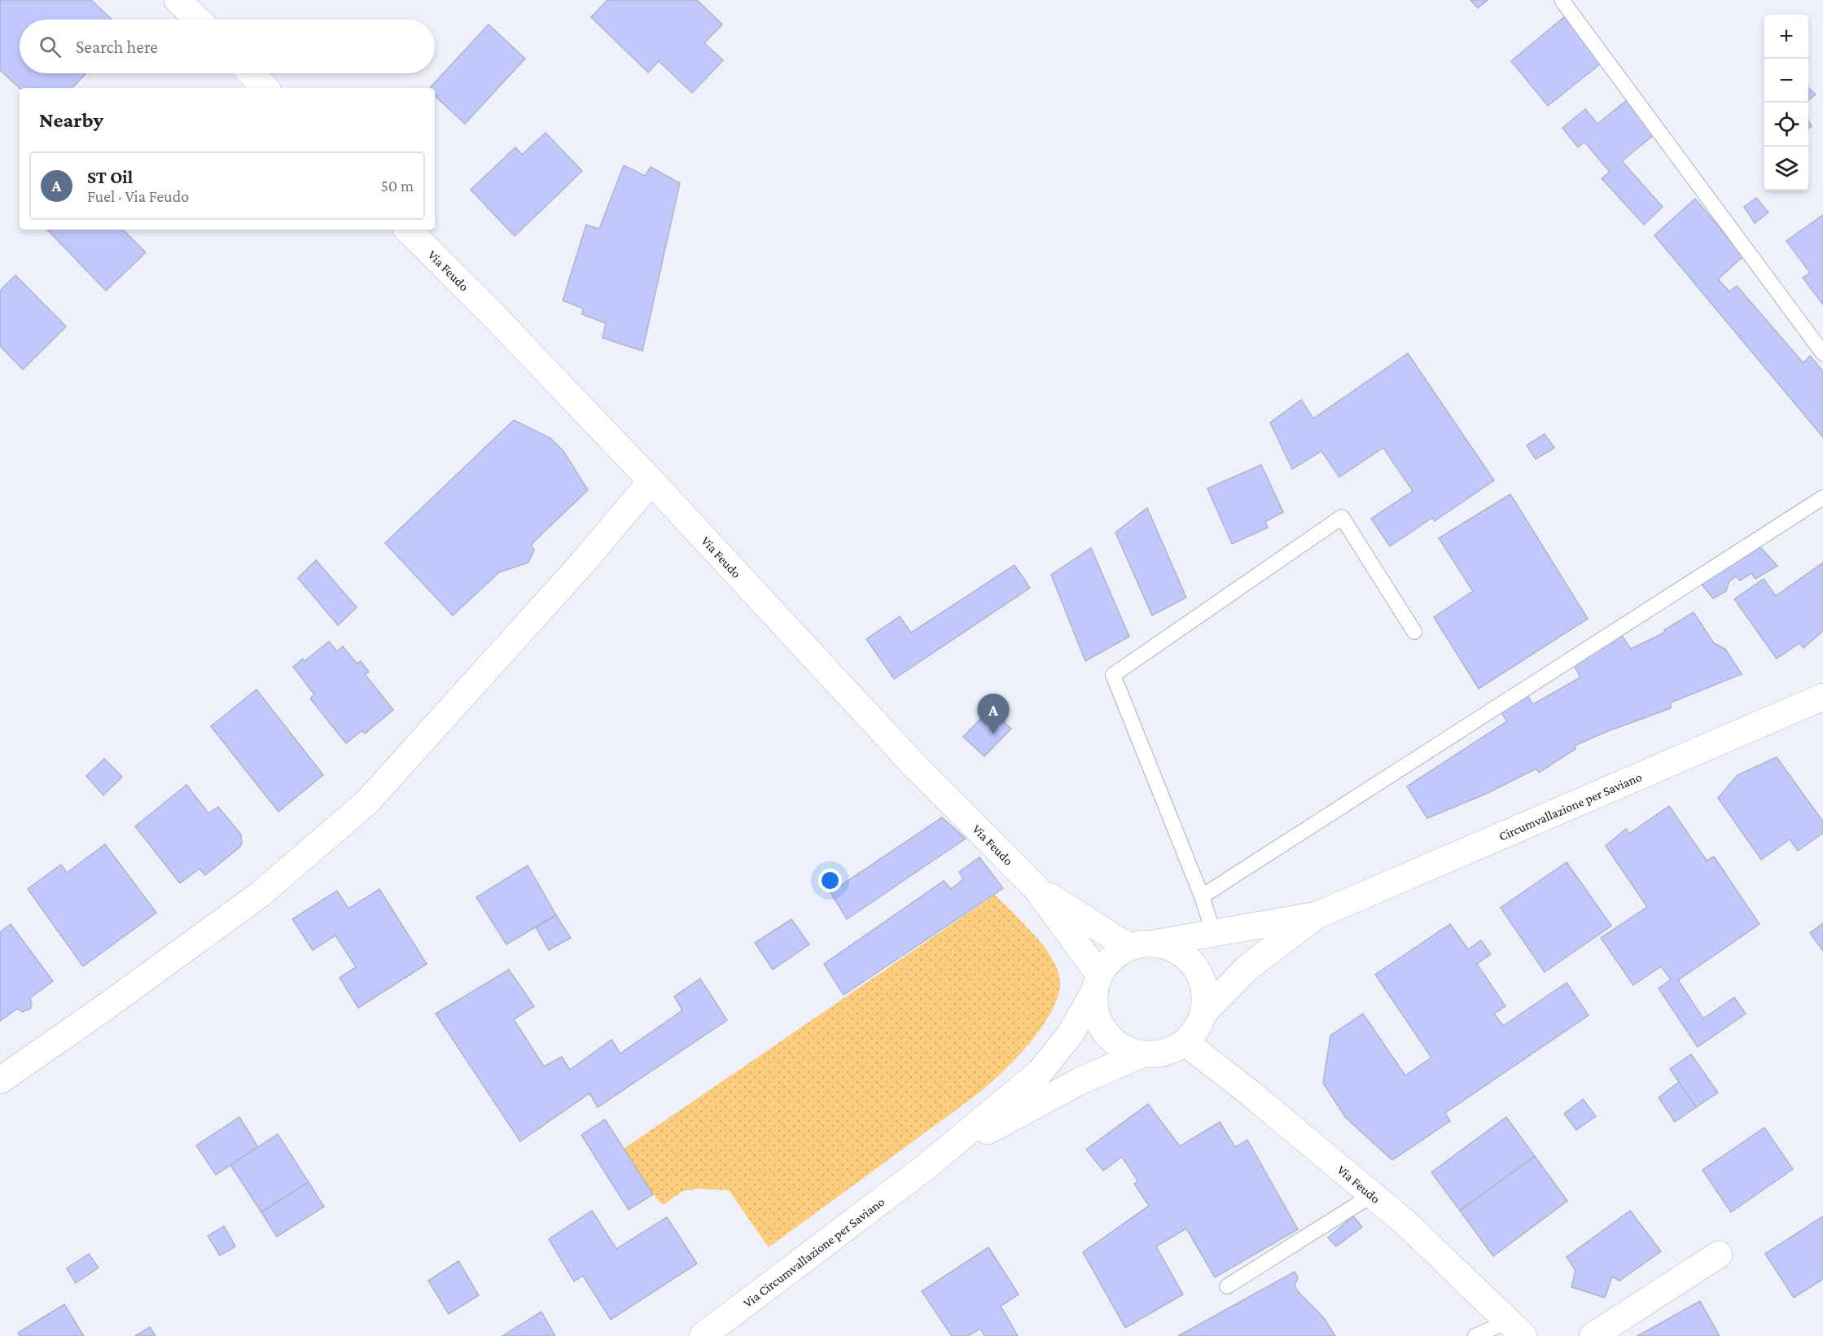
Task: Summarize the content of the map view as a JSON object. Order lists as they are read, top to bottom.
{
  "streets": {
    "street": ["Via Feudo", "Circumvallazione per Saviano", "Via Circumvallazione per Saviano"]
  },
  "crossings": [
    ["Via Feudo", "Circumvallazione per Saviano"],
    ["Via Feudo", "Via Circumvallazione per Saviano"],
    ["Circumvallazione per Saviano", "Via Circumvallazione per Saviano"]
  ],
  "page": {
    "map_buttons": ["+", "−"],
    "search": "Search here",
    "heading": "Nearby",
    "list": [
      {
        "mark": "A",
        "name": "ST Oil",
        "note": "Fuel · Via Feudo",
        "value": "50 m"
      }
    ],
    "pins": "A"
  }
}
